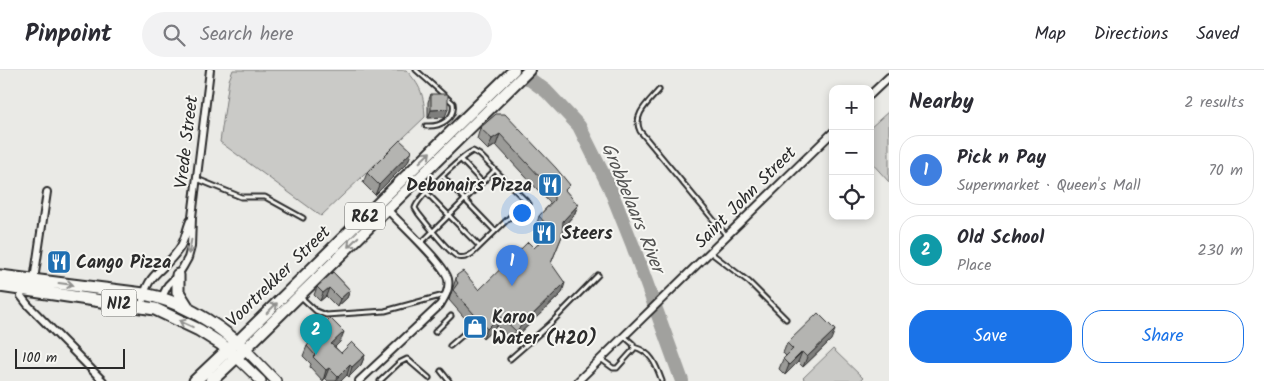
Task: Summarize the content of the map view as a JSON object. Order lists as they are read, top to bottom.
{
  "streets": {
    "highway": ["Voortrekker Street", "N12"],
    "main road": ["R62"],
    "street": ["Vrede Street", "Saint John Street"]
  },
  "crossings": [
    ["Vrede Street", "N12"],
    ["Voortrekker Street", "N12"]
  ],
  "water": ["Grobbelaars River"],
  "places": {
    "restaurant": ["Debonairs Pizza", "Steers", "Cango Pizza"],
    "shop": ["Karoo Water (H2O)"]
  },
  "scale_bar": "100 m",
  "page": {
    "header": "Pinpoint",
    "search": "Search here",
    "nav": ["Map", "Directions", "Saved"],
    "heading": ["Nearby", "2 results"],
    "map_buttons": ["+", "−"],
    "list": [
      {
        "mark": "1",
        "name": "Pick n Pay",
        "note": "Supermarket · Queen's Mall",
        "value": "70 m"
      },
      {
        "mark": "2",
        "name": "Old School",
        "note": "Place",
        "value": "230 m"
      }
    ],
    "pins": ["1", "2"],
    "buttons": ["Save", "Share"],
    "scale": "100 m"
  }
}
